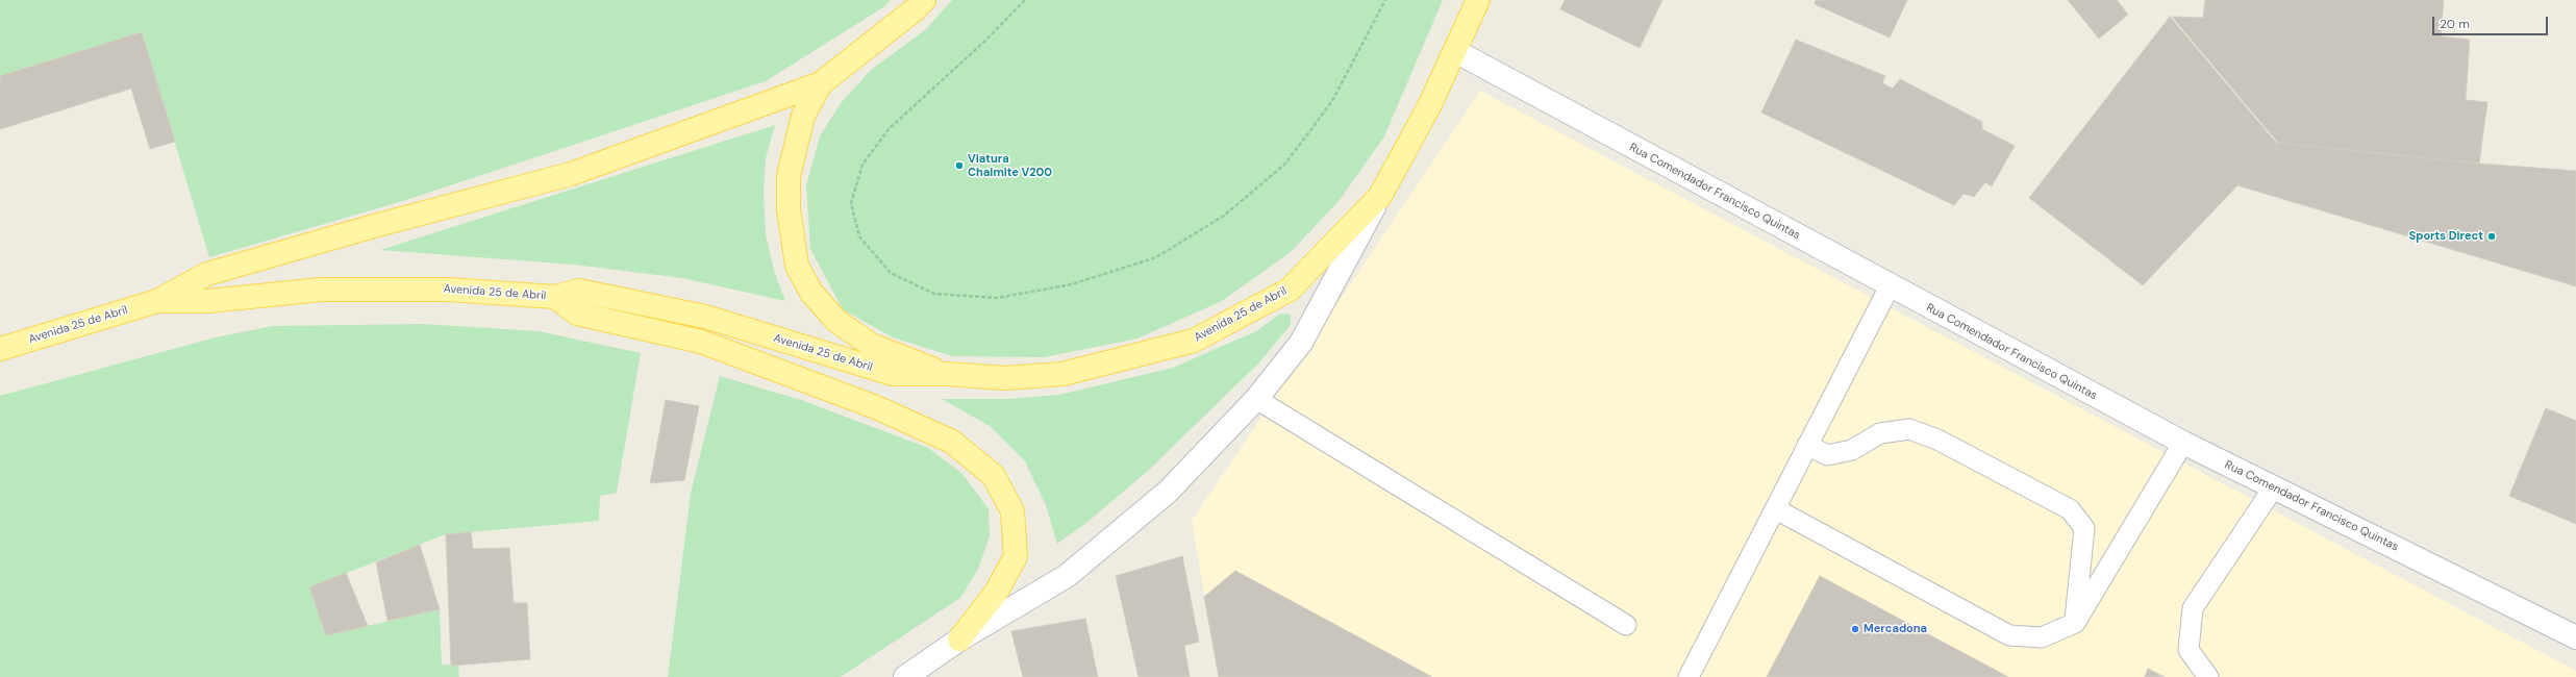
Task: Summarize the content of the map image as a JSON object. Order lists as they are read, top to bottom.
{
  "streets": {
    "main road": ["Avenida 25 de Abril"],
    "street": ["Rua Comendador Francisco Quintas"]
  },
  "crossings": [
    ["Rua Comendador Francisco Quintas", "Avenida 25 de Abril"]
  ],
  "places": ["Viatura Chaimite V200", "Sports Direct", "Mercadona"],
  "scale_bar": "20 m"
}
